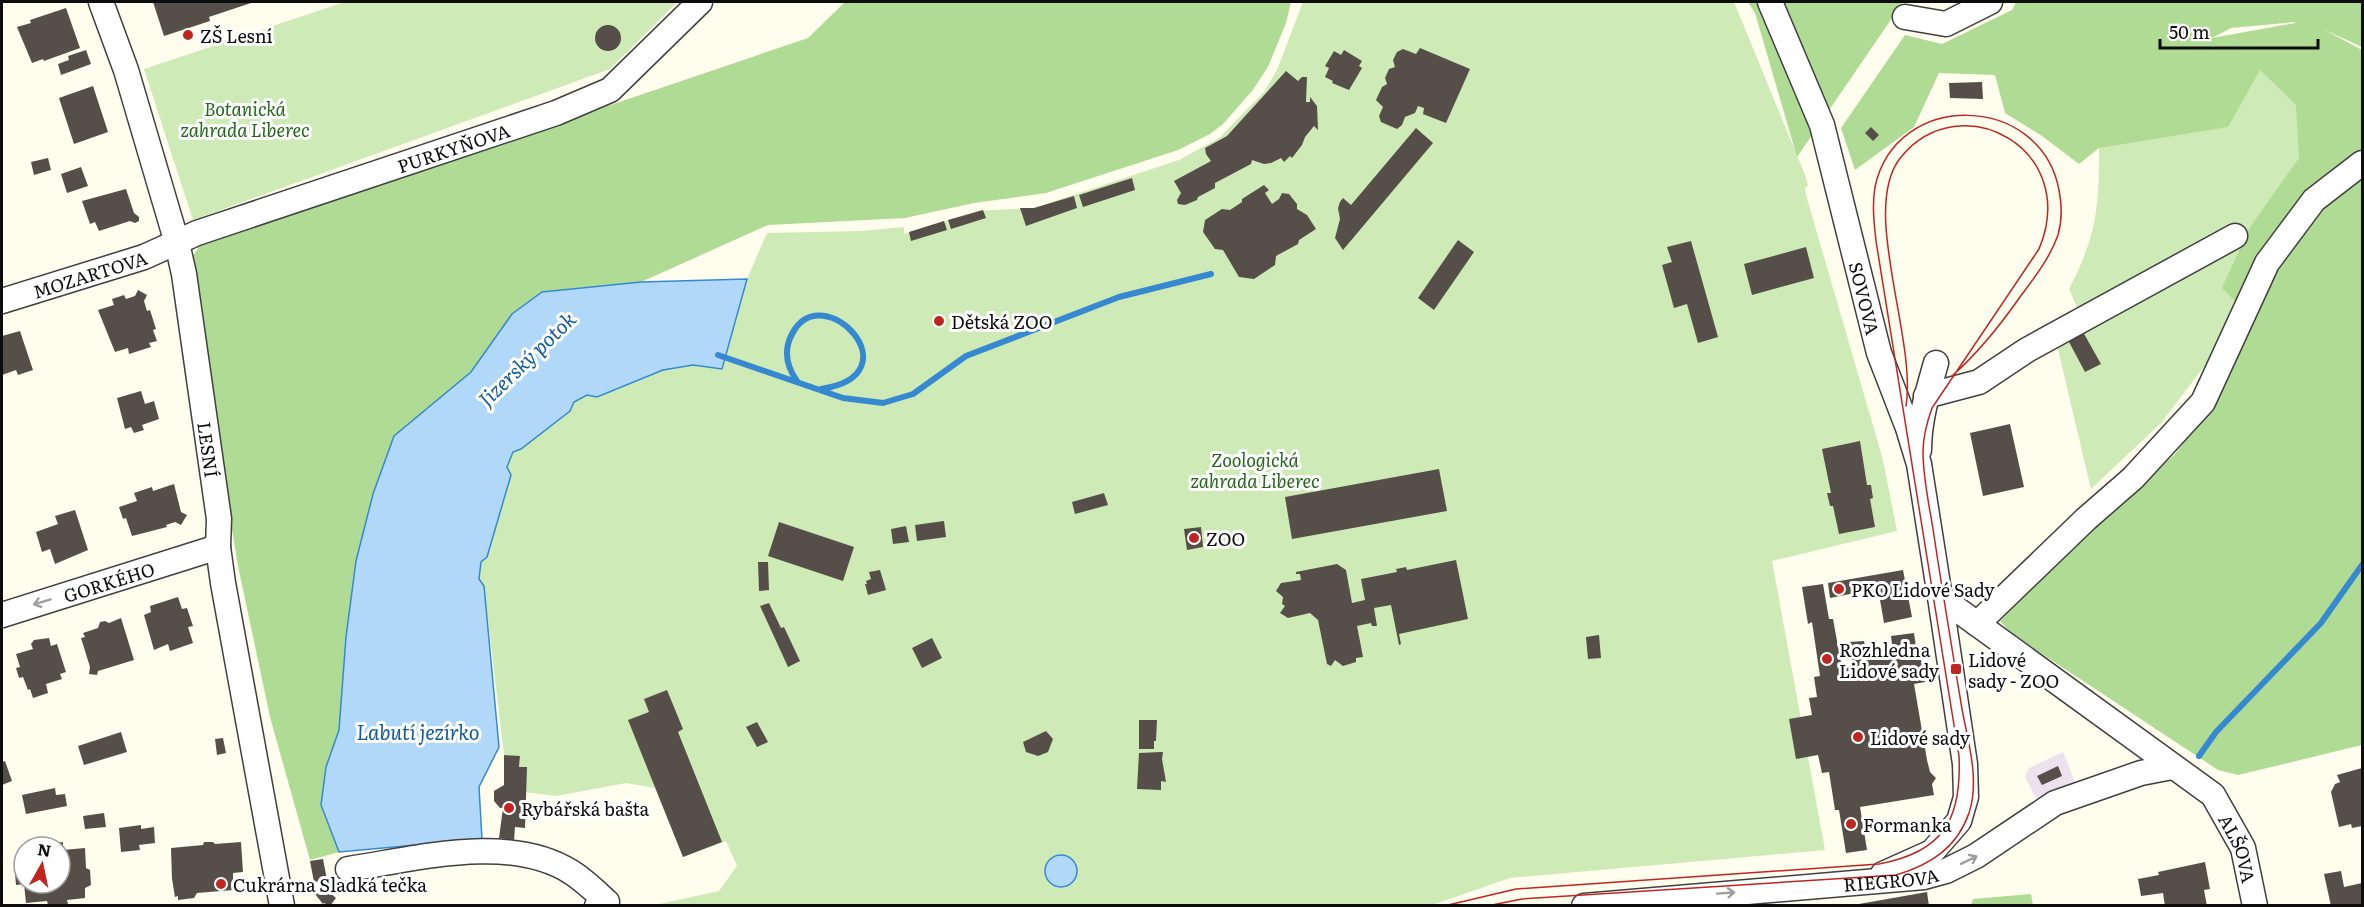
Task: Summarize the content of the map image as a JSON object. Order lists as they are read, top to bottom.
{
  "streets": {
    "street": [
      "PURKYŇOVA",
      "MOZARTOVA",
      "SOVOVA",
      "LESNÍ",
      "GORKÉHO",
      "ALŠOVA",
      "RIEGROVA"
    ]
  },
  "crossings": [
    ["PURKYŇOVA", "MOZARTOVA"],
    ["PURKYŇOVA", "LESNÍ"],
    ["MOZARTOVA", "LESNÍ"],
    ["LESNÍ", "GORKÉHO"],
    ["ALŠOVA", "RIEGROVA"]
  ],
  "one_way": ["GORKÉHO", "RIEGROVA"],
  "water": ["Jizerský potok", "Labutí jezírko"],
  "parks": ["Botanická zahrada Liberec", "Zoologická zahrada Liberec"],
  "places": {
    "other": [
      "ZŠ Lesní",
      "Dětská ZOO",
      "ZOO",
      "PKO Lidové Sady",
      "Rozhledna Lidové sady",
      "Lidové sady",
      "Rybářská bašta",
      "Formanka",
      "Cukrárna Sladká tečka"
    ],
    "transit": ["Lidové sady - ZOO"]
  },
  "scale_bar": "50 m",
  "north": "top"
}
